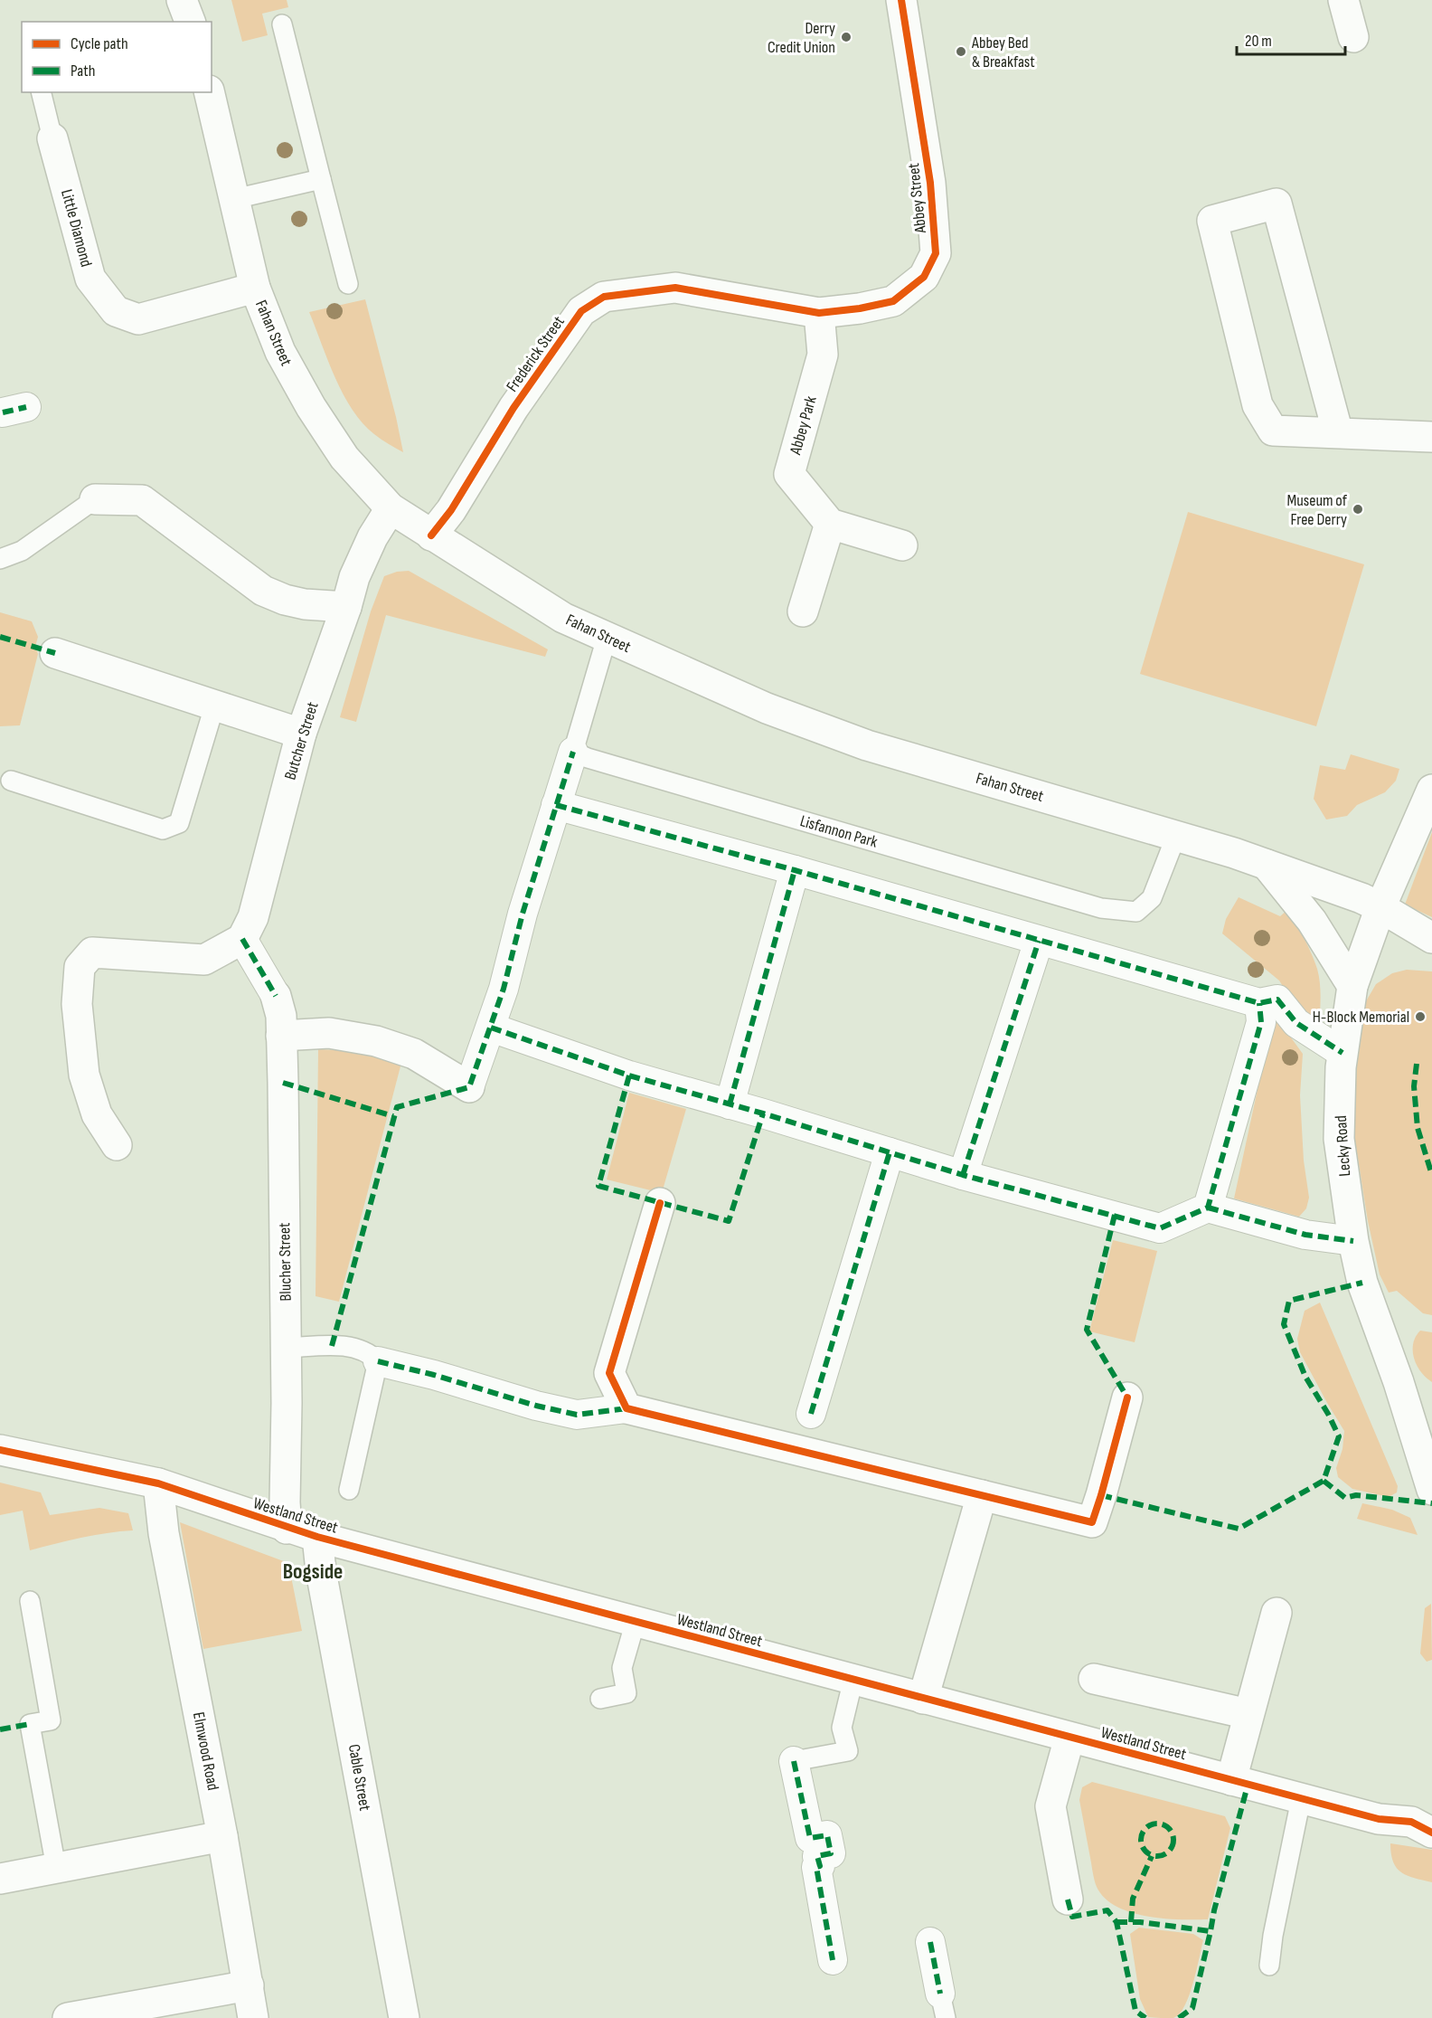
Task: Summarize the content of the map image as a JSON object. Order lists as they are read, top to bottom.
{
  "streets": {
    "street": [
      "Abbey Street",
      "Little Diamond",
      "Fahan Street",
      "Frederick Street",
      "Abbey Park",
      "Butcher Street",
      "Lecky Road",
      "Blucher Street",
      "Westland Street",
      "Elmwood Road",
      "Cable Street"
    ],
    "lane": ["Lisfannon Park"]
  },
  "crossings": [
    ["Abbey Street", "Frederick Street"],
    ["Abbey Street", "Abbey Park"],
    ["Little Diamond", "Fahan Street"],
    ["Fahan Street", "Frederick Street"],
    ["Fahan Street", "Butcher Street"],
    ["Fahan Street", "Lisfannon Park"],
    ["Fahan Street", "Lecky Road"],
    ["Frederick Street", "Abbey Park"],
    ["Blucher Street", "Westland Street"],
    ["Westland Street", "Elmwood Road"],
    ["Westland Street", "Cable Street"]
  ],
  "districts": ["Bogside"],
  "places": [
    "Derry Credit Union",
    "Abbey Bed & Breakfast",
    "Museum of Free Derry",
    "H-Block Memorial"
  ],
  "legend": ["Cycle path", "Path"],
  "scale_bar": "20 m"
}
